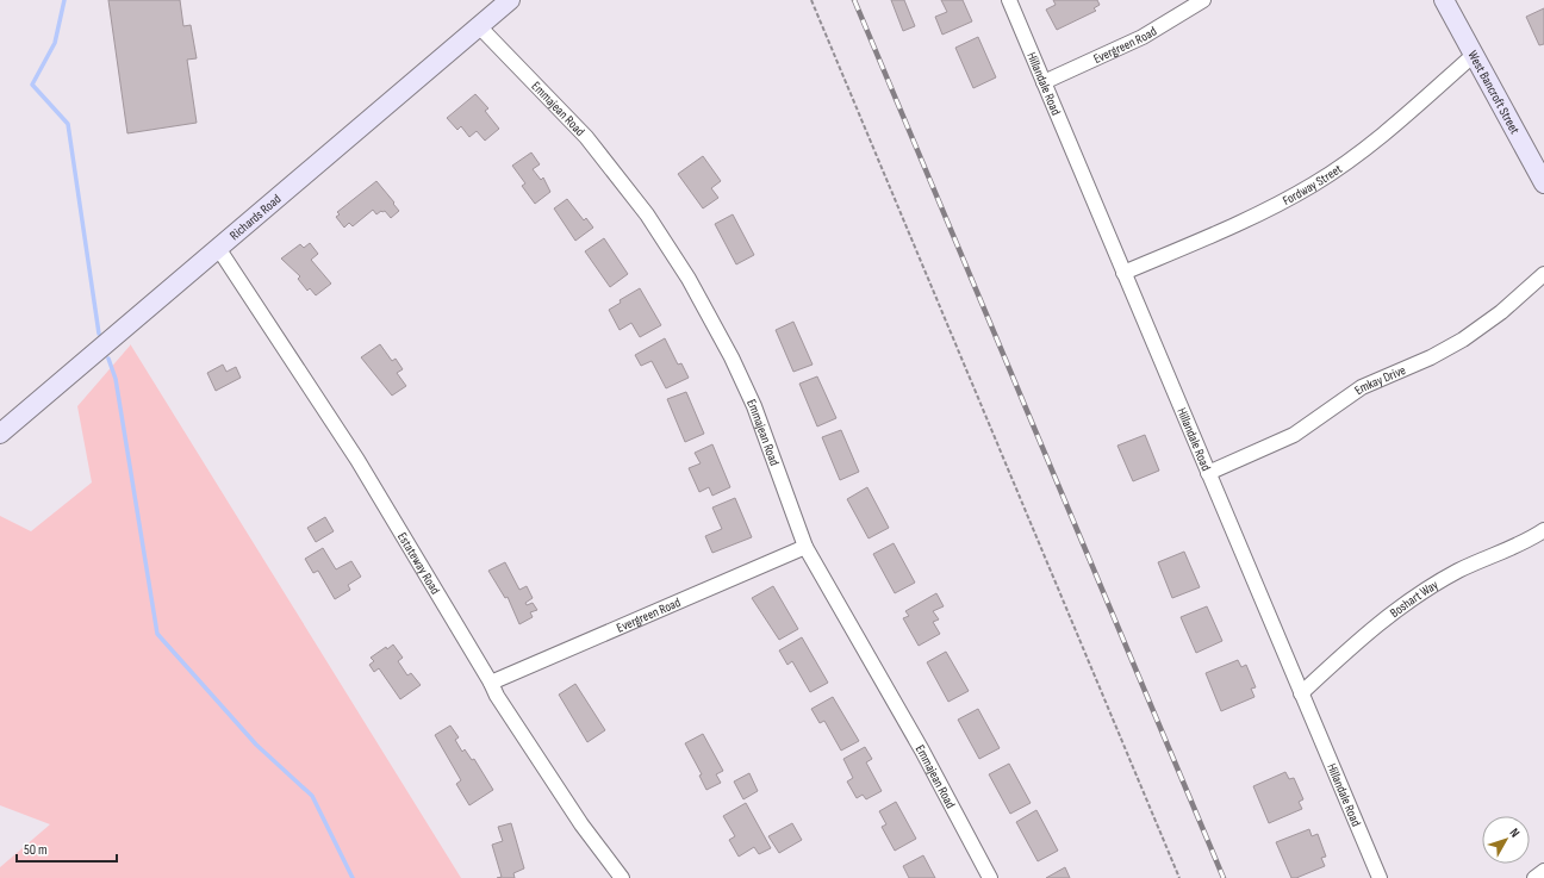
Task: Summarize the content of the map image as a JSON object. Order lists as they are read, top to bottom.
{
  "streets": {
    "street": [
      "Evergreen Road",
      "Hillandale Road",
      "West Bancroft Street",
      "Emmajean Road",
      "Fordway Street",
      "Richards Road",
      "Emkay Drive",
      "Estateway Road",
      "Boshart Way"
    ]
  },
  "crossings": [
    ["Evergreen Road", "Hillandale Road"],
    ["Evergreen Road", "Emmajean Road"],
    ["Evergreen Road", "Estateway Road"],
    ["Hillandale Road", "Fordway Street"],
    ["Hillandale Road", "Emkay Drive"],
    ["Hillandale Road", "Boshart Way"],
    ["West Bancroft Street", "Fordway Street"],
    ["Emmajean Road", "Richards Road"],
    ["Richards Road", "Estateway Road"]
  ],
  "scale_bar": "50 m",
  "north": "top right"
}
